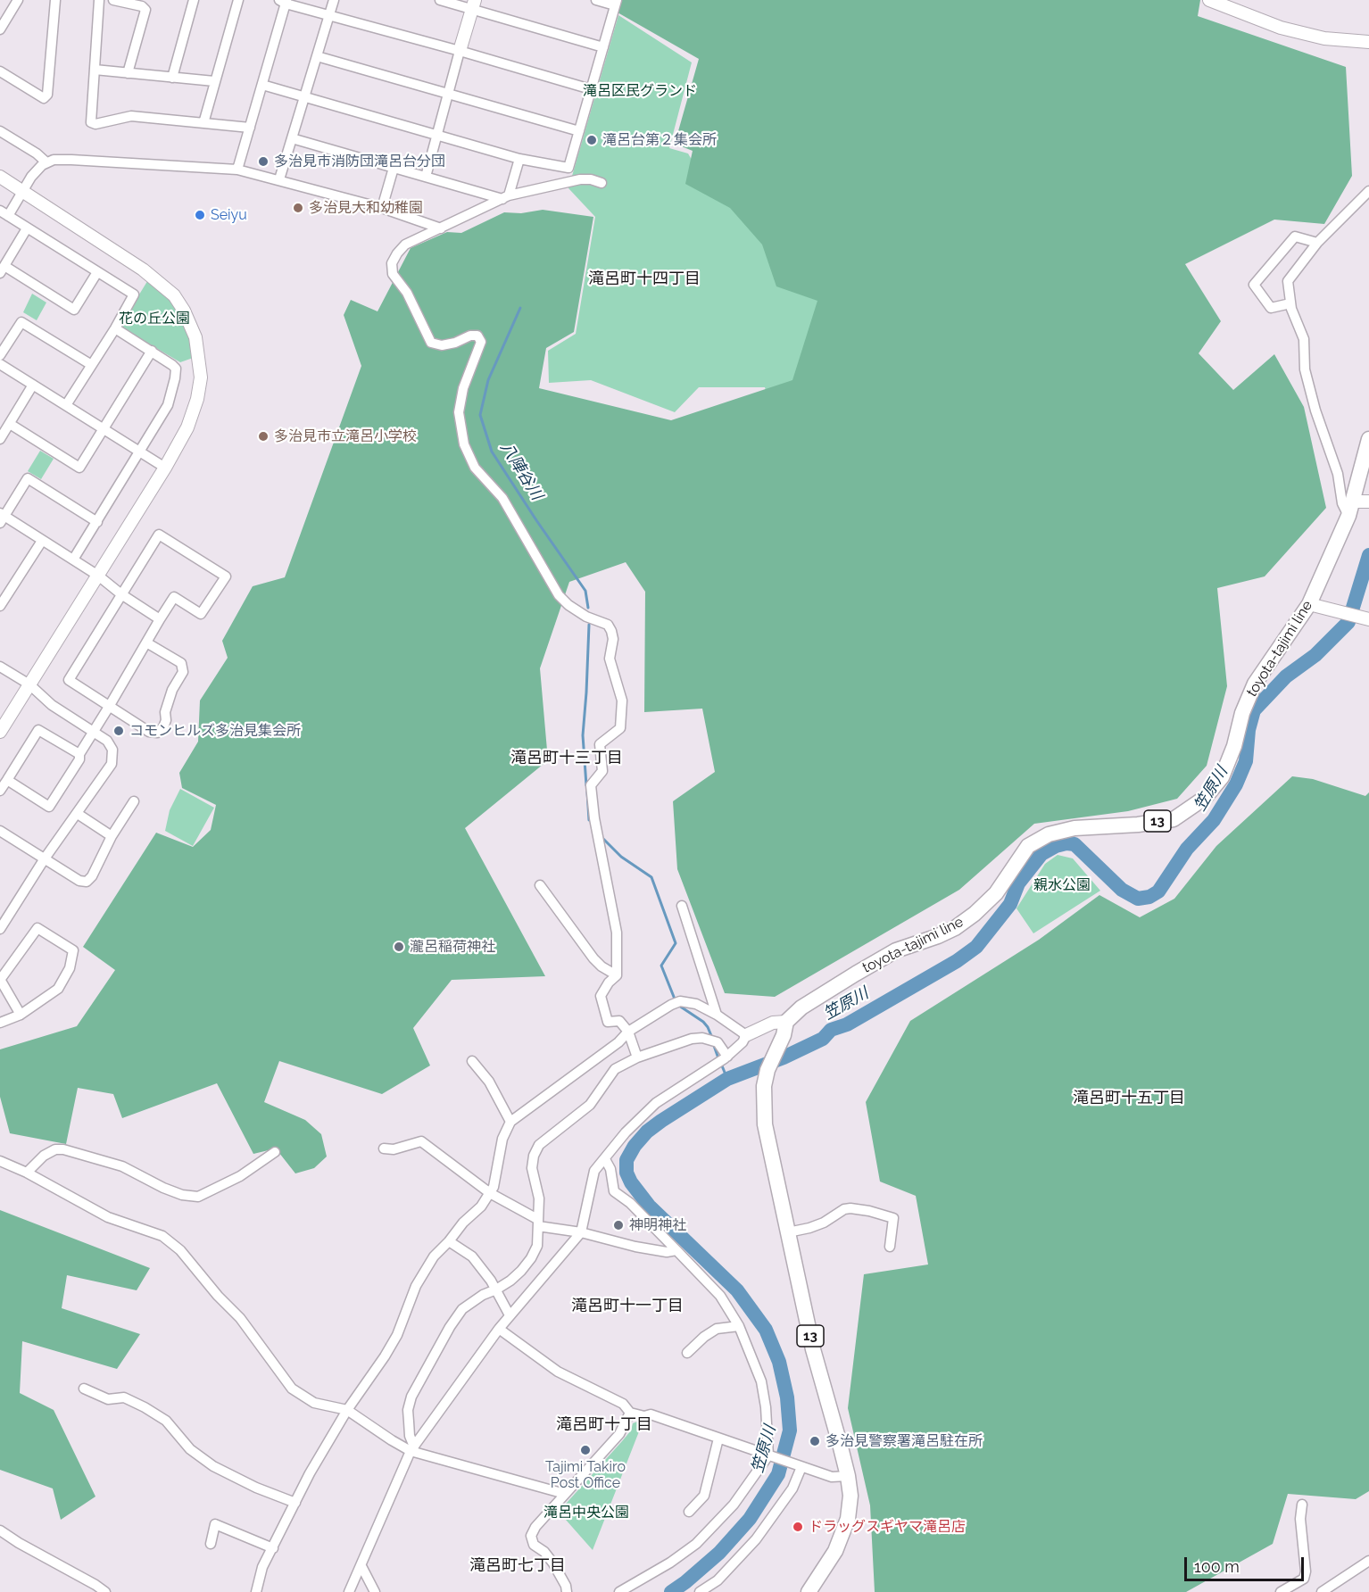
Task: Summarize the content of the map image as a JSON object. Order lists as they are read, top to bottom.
{
  "streets": {
    "main road": ["toyota-tajimi line", "13"]
  },
  "districts": [
    "滝呂町十四丁目",
    "滝呂町十三丁目",
    "滝呂町十五丁目",
    "滝呂町十一丁目",
    "滝呂町十丁目",
    "滝呂町七丁目"
  ],
  "water": ["八陣谷川", "笠原川"],
  "parks": [
    "滝呂区民グランド",
    "花の丘公園",
    "親水公園",
    "滝呂中央公園"
  ],
  "places": [
    "滝呂台第２集会所",
    "多治見市消防団滝呂台分団",
    "多治見大和幼稚園",
    "Seiyu",
    "多治見市立滝呂小学校",
    "コモンヒルズ多治見集会所",
    "瀧呂稲荷神社",
    "神明神社",
    "多治見警察署滝呂駐在所",
    "Tajimi Takiro Post Office",
    "ドラッグスギヤマ滝呂店"
  ],
  "scale_bar": "100 m"
}
